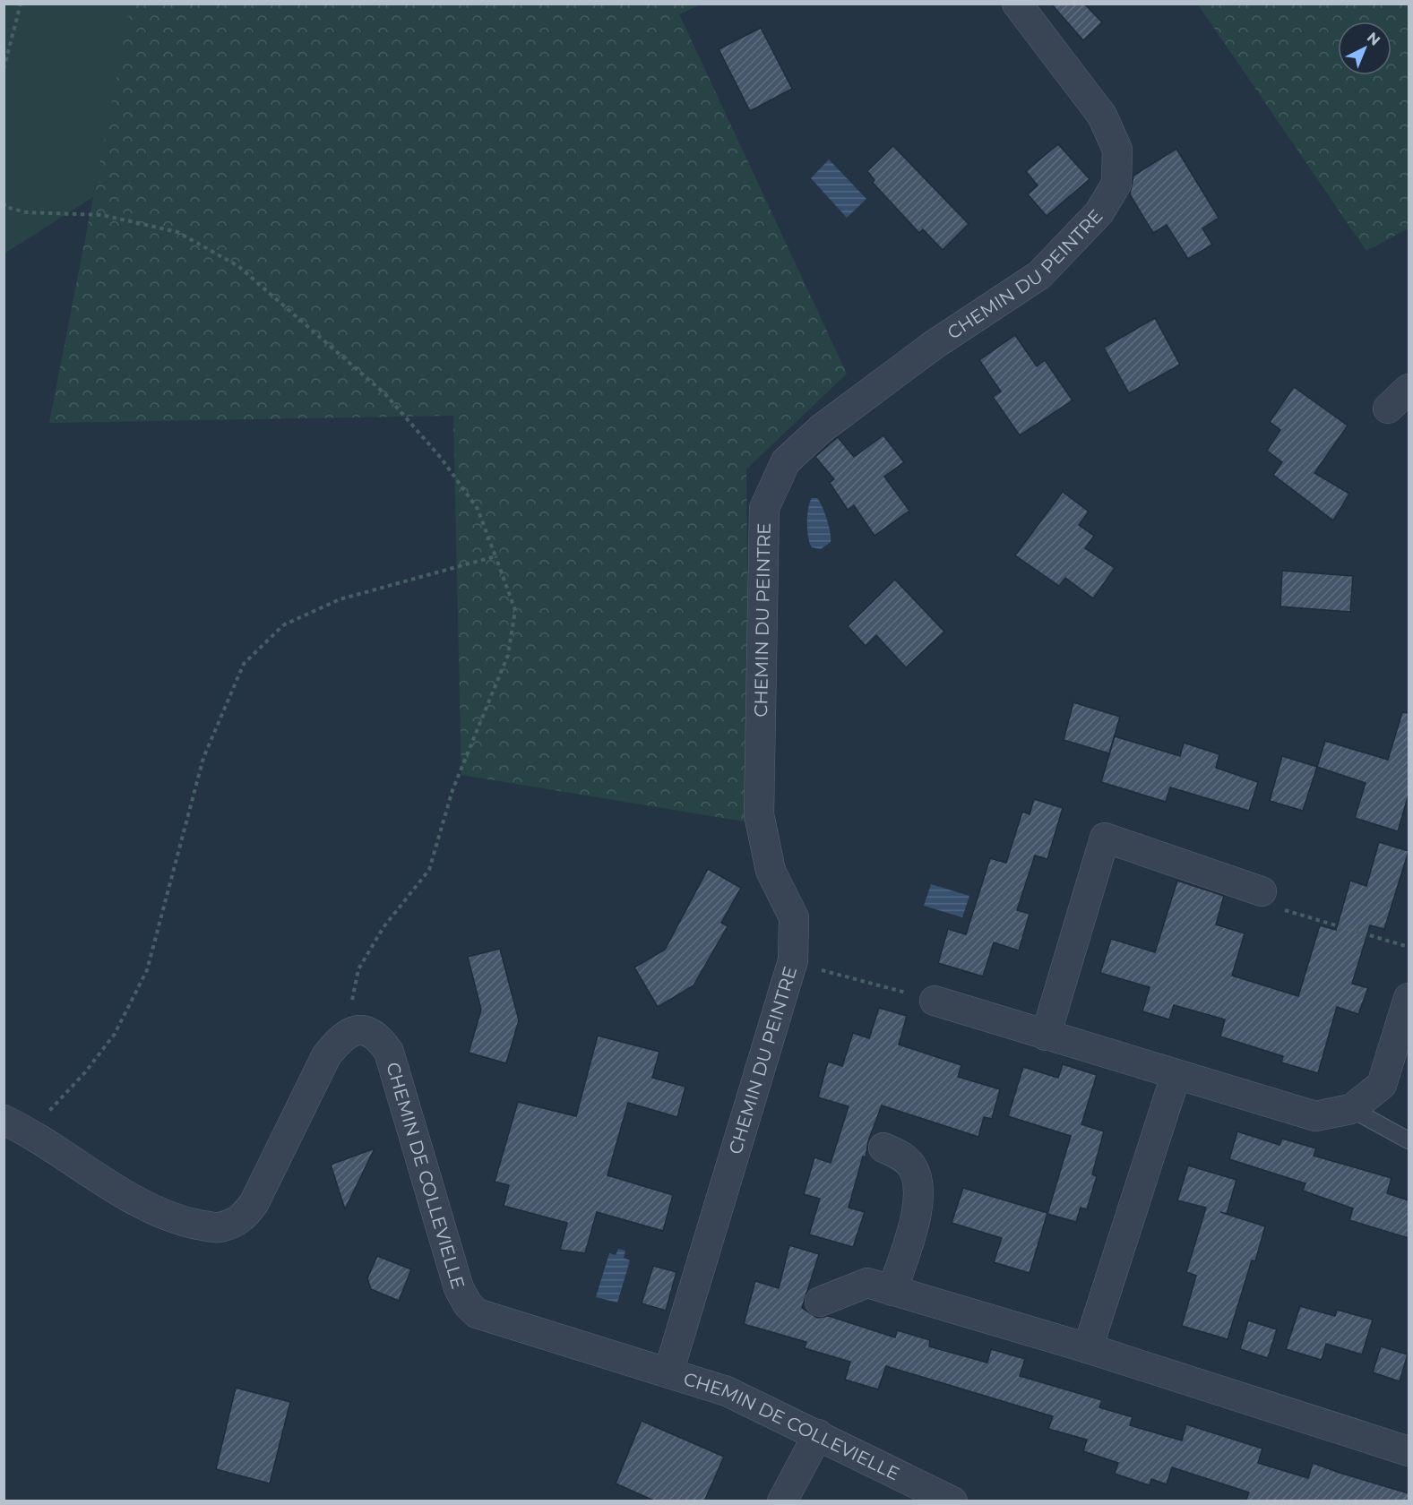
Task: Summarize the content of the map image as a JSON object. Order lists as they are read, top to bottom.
{
  "streets": {
    "street": ["CHEMIN DU PEINTRE", "CHEMIN DE COLLEVIELLE"]
  },
  "crossings": [
    ["CHEMIN DU PEINTRE", "CHEMIN DE COLLEVIELLE"]
  ],
  "north": "top right"
}
